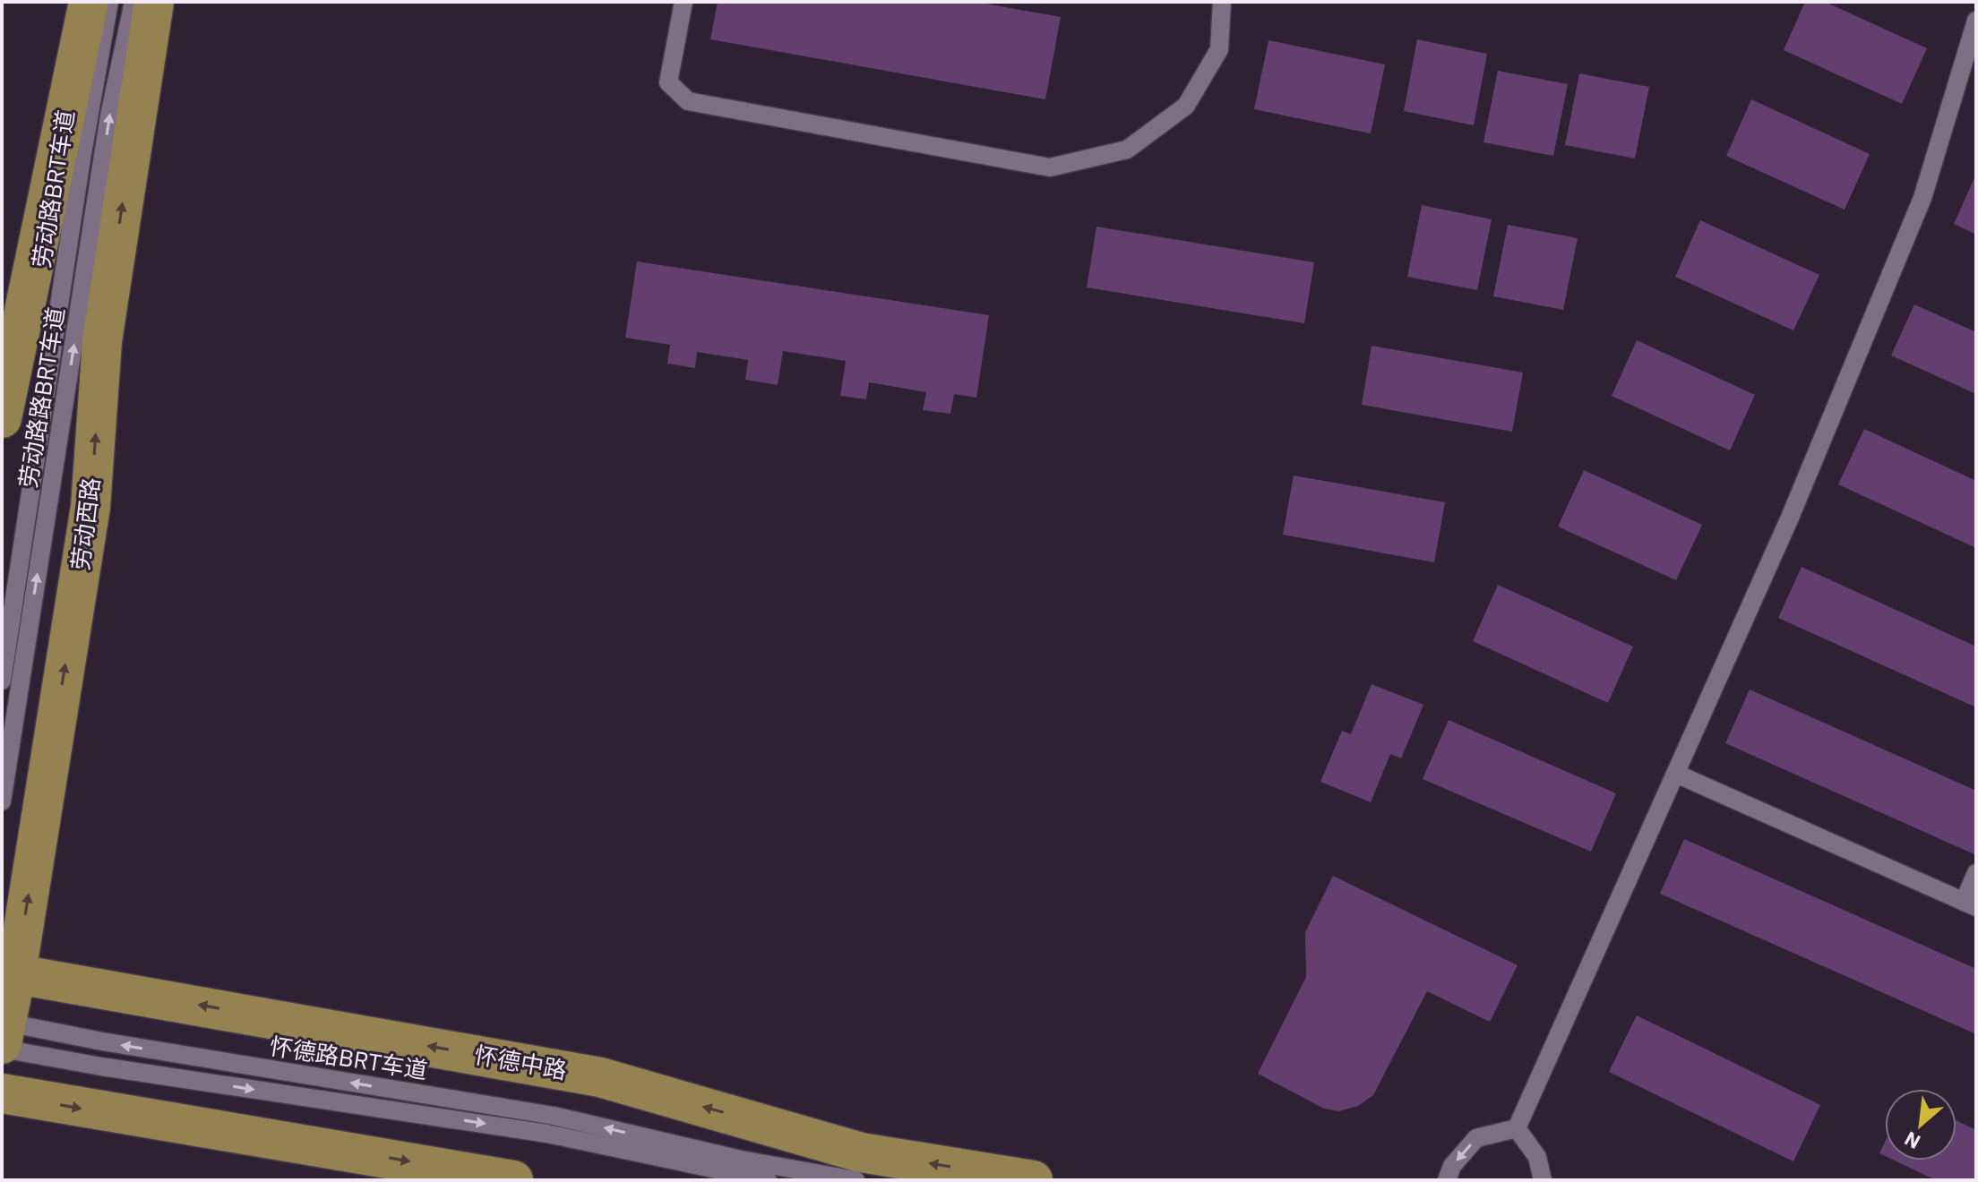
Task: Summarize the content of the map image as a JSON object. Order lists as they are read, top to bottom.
{
  "streets": {
    "main road": ["劳动西路", "怀德中路"],
    "lane": ["劳动路BRT车道", "劳动路路BRT车道", "怀德路BRT车道"]
  },
  "crossings": [
    ["劳动西路", "怀德路BRT车道"],
    ["劳动西路", "怀德中路"]
  ],
  "one_way": ["劳动路路BRT车道"],
  "north": "bottom left"
}
